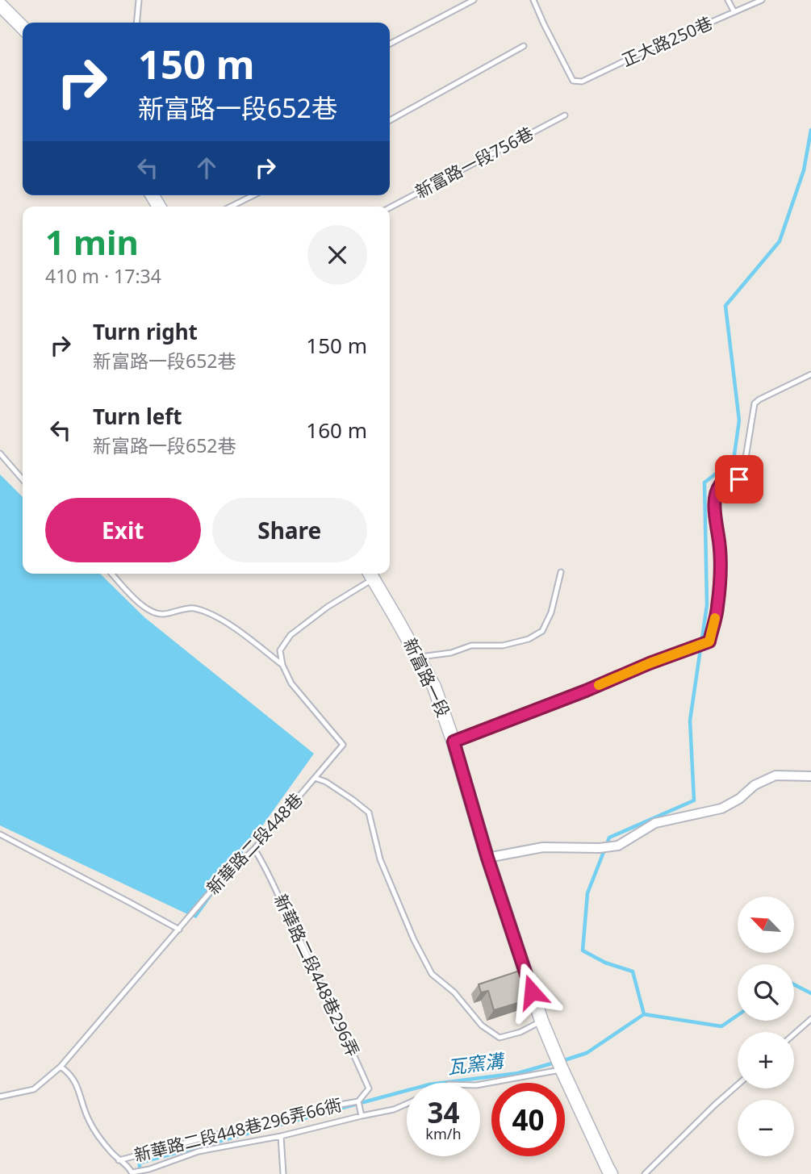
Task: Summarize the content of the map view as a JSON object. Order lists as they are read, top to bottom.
{
  "streets": {
    "street": ["新富路一段"],
    "lane": [
      "正大路250巷",
      "新富路一段756巷",
      "新華路二段448巷",
      "新華路二段448巷296弄",
      "新華路二段448巷296弄66衖"
    ]
  },
  "crossings": [
    ["新華路二段448巷", "新華路二段448巷296弄"],
    ["新華路二段448巷296弄", "新華路二段448巷296弄66衖"]
  ],
  "water": ["瓦窯溝"],
  "north": "top left",
  "page": {
    "turn": ["150 m", "新富路一段652巷"],
    "heading": ["1 min", "410 m · 17:34"],
    "list": [
      {
        "name": "Turn right",
        "note": "新富路一段652巷",
        "value": "150 m"
      },
      {
        "name": "Turn left",
        "note": "新富路一段652巷",
        "value": "160 m"
      }
    ],
    "buttons": ["Exit", "Share"],
    "map_buttons": ["+", "−"],
    "speed": "34 km/h",
    "limit": "40"
  }
}
